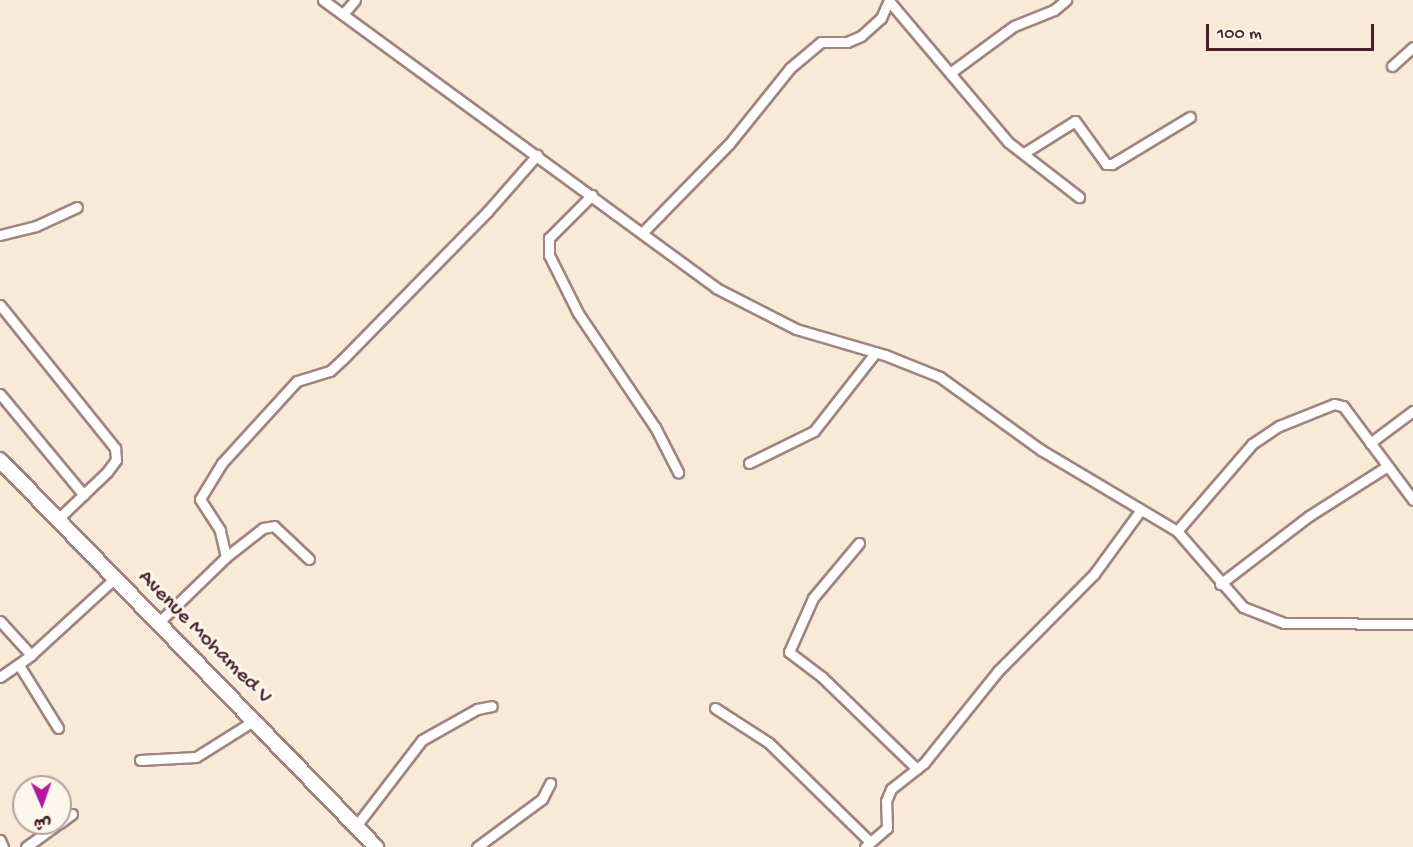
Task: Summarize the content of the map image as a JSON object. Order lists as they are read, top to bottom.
{
  "streets": {
    "main road": ["Avenue Mohamed V"]
  },
  "scale_bar": "100 m",
  "north": "bottom"
}
